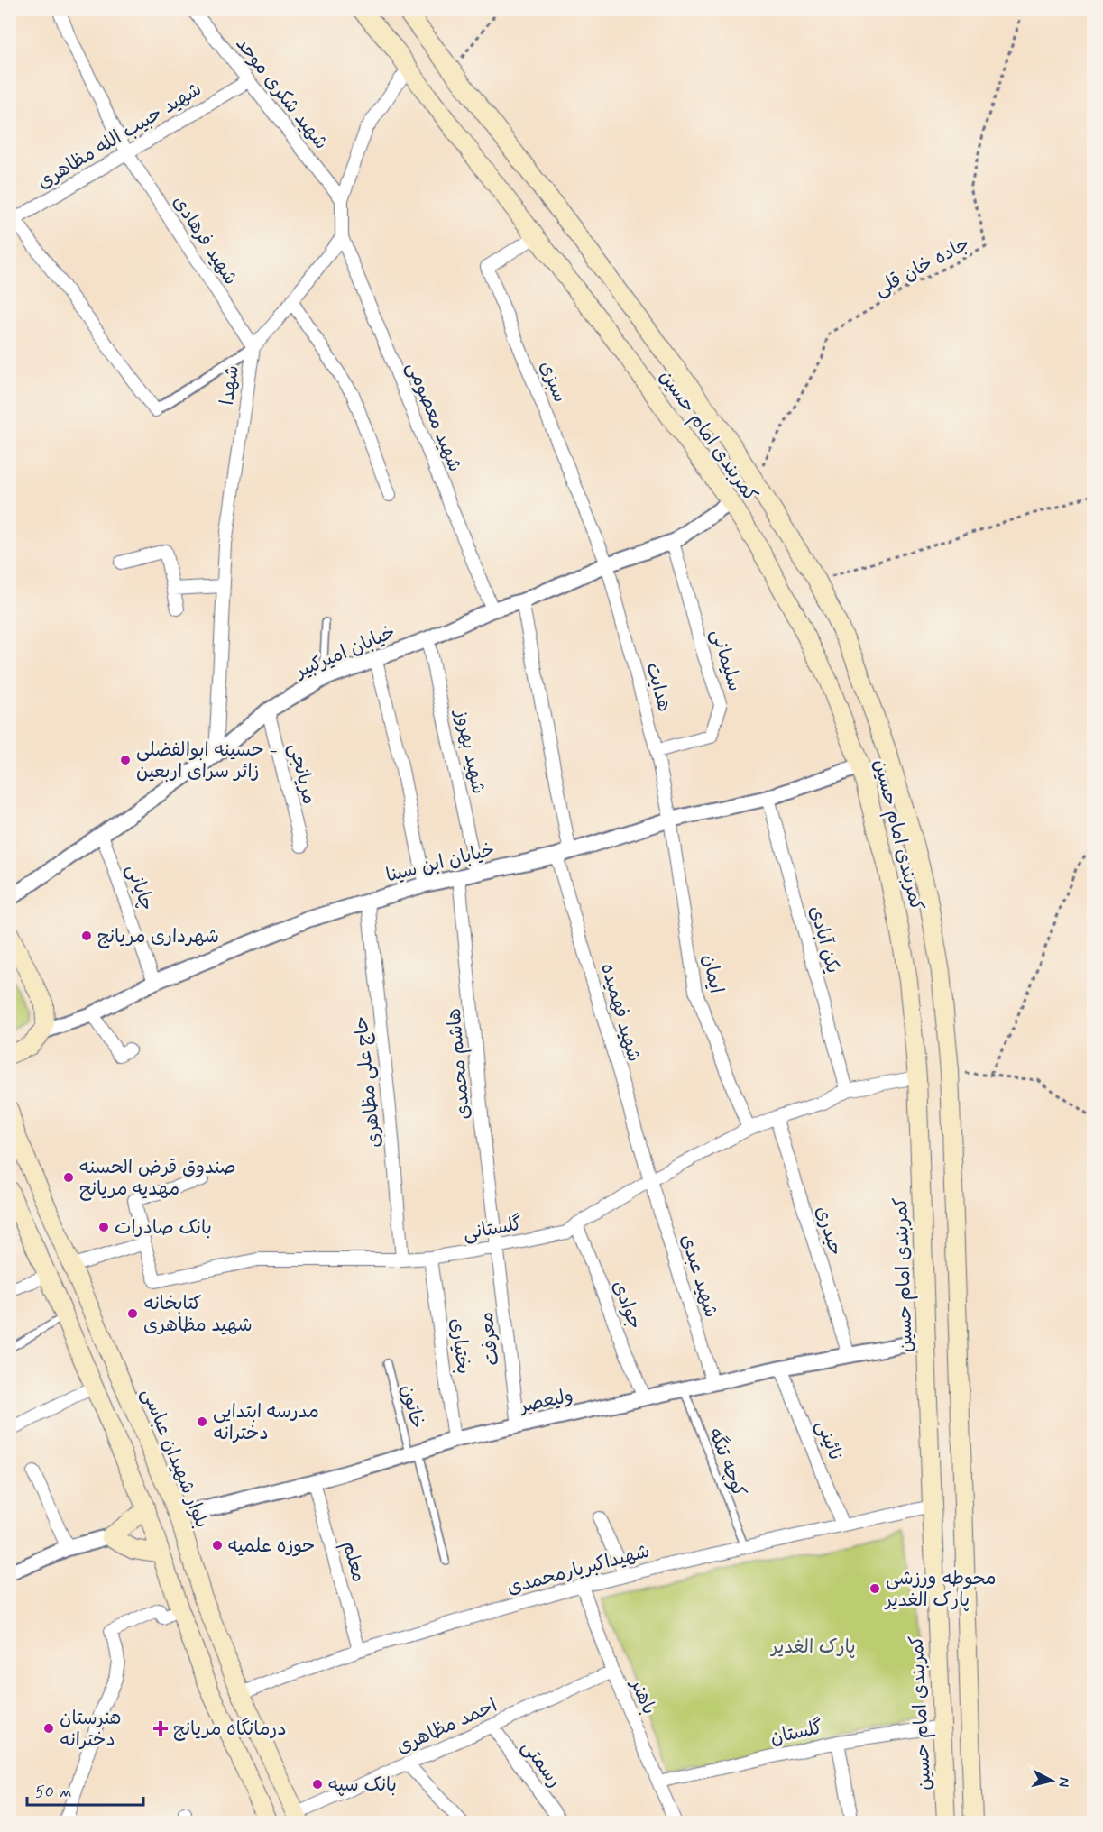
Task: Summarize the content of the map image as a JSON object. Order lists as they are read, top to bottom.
{
  "streets": {
    "main road": ["کمربندی امام حسین", "بلوار شهیدان عباسی"],
    "street": [
      "شهید شکری موحد",
      "شهید حبیب الله مظاهری",
      "شهید فرهادی",
      "سبزی",
      "شهدا",
      "شهید معصومی",
      "خیابان امیرکبیر",
      "سلیمانی",
      "هدایت",
      "شهید بهروز",
      "مریانجی",
      "خیابان ابن سینا",
      "چایانی",
      "یکن آبادی",
      "ایمان",
      "شهید فهمیده",
      "هاشم محمدی",
      "حاج علی مظاهری",
      "گلستانی",
      "حیدری",
      "شهید عبدی",
      "جوادی",
      "معرفت",
      "بختیاری",
      "ولیعصر",
      "نائینی",
      "معلم",
      "شهیداکبریارمحمدی",
      "باهنر",
      "احمد مظاهری",
      "گلستان",
      "رسمتی"
    ],
    "lane": ["خاتون", "کوچه تنگه"],
    "path": ["جاده خان قلی"]
  },
  "crossings": [
    ["شهید شکری موحد", "شهید حبیب الله مظاهری"],
    ["شهید حبیب الله مظاهری", "شهید فرهادی"],
    ["شهید فرهادی", "شهدا"],
    ["جاده خان قلی", "کمربندی امام حسین"],
    ["سبزی", "کمربندی امام حسین"],
    ["سبزی", "خیابان امیرکبیر"],
    ["سبزی", "هدایت"],
    ["شهدا", "شهید معصومی"],
    ["شهدا", "خیابان امیرکبیر"],
    ["شهید معصومی", "خیابان امیرکبیر"],
    ["کمربندی امام حسین", "خیابان امیرکبیر"],
    ["کمربندی امام حسین", "خیابان ابن سینا"],
    ["کمربندی امام حسین", "گلستانی"],
    ["کمربندی امام حسین", "ولیعصر"],
    ["کمربندی امام حسین", "شهیداکبریارمحمدی"],
    ["کمربندی امام حسین", "گلستان"],
    ["خیابان امیرکبیر", "سلیمانی"],
    ["خیابان امیرکبیر", "هدایت"],
    ["خیابان امیرکبیر", "شهید بهروز"],
    ["خیابان امیرکبیر", "مریانجی"],
    ["خیابان امیرکبیر", "چایانی"],
    ["خیابان امیرکبیر", "شهید فهمیده"],
    ["سلیمانی", "هدایت"],
    ["هدایت", "خیابان ابن سینا"],
    ["هدایت", "ایمان"],
    ["شهید بهروز", "خیابان ابن سینا"],
    ["خیابان ابن سینا", "چایانی"],
    ["خیابان ابن سینا", "یکن آبادی"],
    ["خیابان ابن سینا", "ایمان"],
    ["خیابان ابن سینا", "شهید فهمیده"],
    ["خیابان ابن سینا", "هاشم محمدی"],
    ["خیابان ابن سینا", "حاج علی مظاهری"],
    ["یکن آبادی", "گلستانی"],
    ["ایمان", "گلستانی"],
    ["شهید فهمیده", "گلستانی"],
    ["شهید فهمیده", "شهید عبدی"],
    ["هاشم محمدی", "گلستانی"],
    ["هاشم محمدی", "معرفت"],
    ["حاج علی مظاهری", "گلستانی"],
    ["گلستانی", "حیدری"],
    ["گلستانی", "شهید عبدی"],
    ["گلستانی", "جوادی"],
    ["گلستانی", "معرفت"],
    ["گلستانی", "بختیاری"],
    ["حیدری", "ولیعصر"],
    ["شهید عبدی", "ولیعصر"],
    ["جوادی", "ولیعصر"],
    ["معرفت", "ولیعصر"],
    ["بختیاری", "ولیعصر"],
    ["ولیعصر", "خاتون"],
    ["ولیعصر", "نائینی"],
    ["ولیعصر", "بلوار شهیدان عباسی"],
    ["ولیعصر", "کوچه تنگه"],
    ["ولیعصر", "معلم"],
    ["نائینی", "شهیداکبریارمحمدی"],
    ["بلوار شهیدان عباسی", "شهیداکبریارمحمدی"],
    ["بلوار شهیدان عباسی", "احمد مظاهری"],
    ["کوچه تنگه", "شهیداکبریارمحمدی"],
    ["معلم", "شهیداکبریارمحمدی"],
    ["شهیداکبریارمحمدی", "باهنر"],
    ["باهنر", "احمد مظاهری"],
    ["باهنر", "گلستان"],
    ["احمد مظاهری", "رسمتی"]
  ],
  "parks": ["پارک الغدیر"],
  "places": {
    "other": [
      "حسینه ابوالفضلی - زائر سرای اربعین",
      "شهرداری مریانج",
      "صندوق قرض الحسنه مهدیه مریانج",
      "بانک صادرات",
      "کتابخانه شهید مظاهری",
      "مدرسه ابتدایی دخترانه",
      "حوزه علمیه",
      "محوطه ورزشی پارک الغدیر",
      "هنرستان دخترانه",
      "بانک سپه"
    ],
    "health": ["درمانگاه مریانج"]
  },
  "scale_bar": "50 m",
  "north": "right"
}
